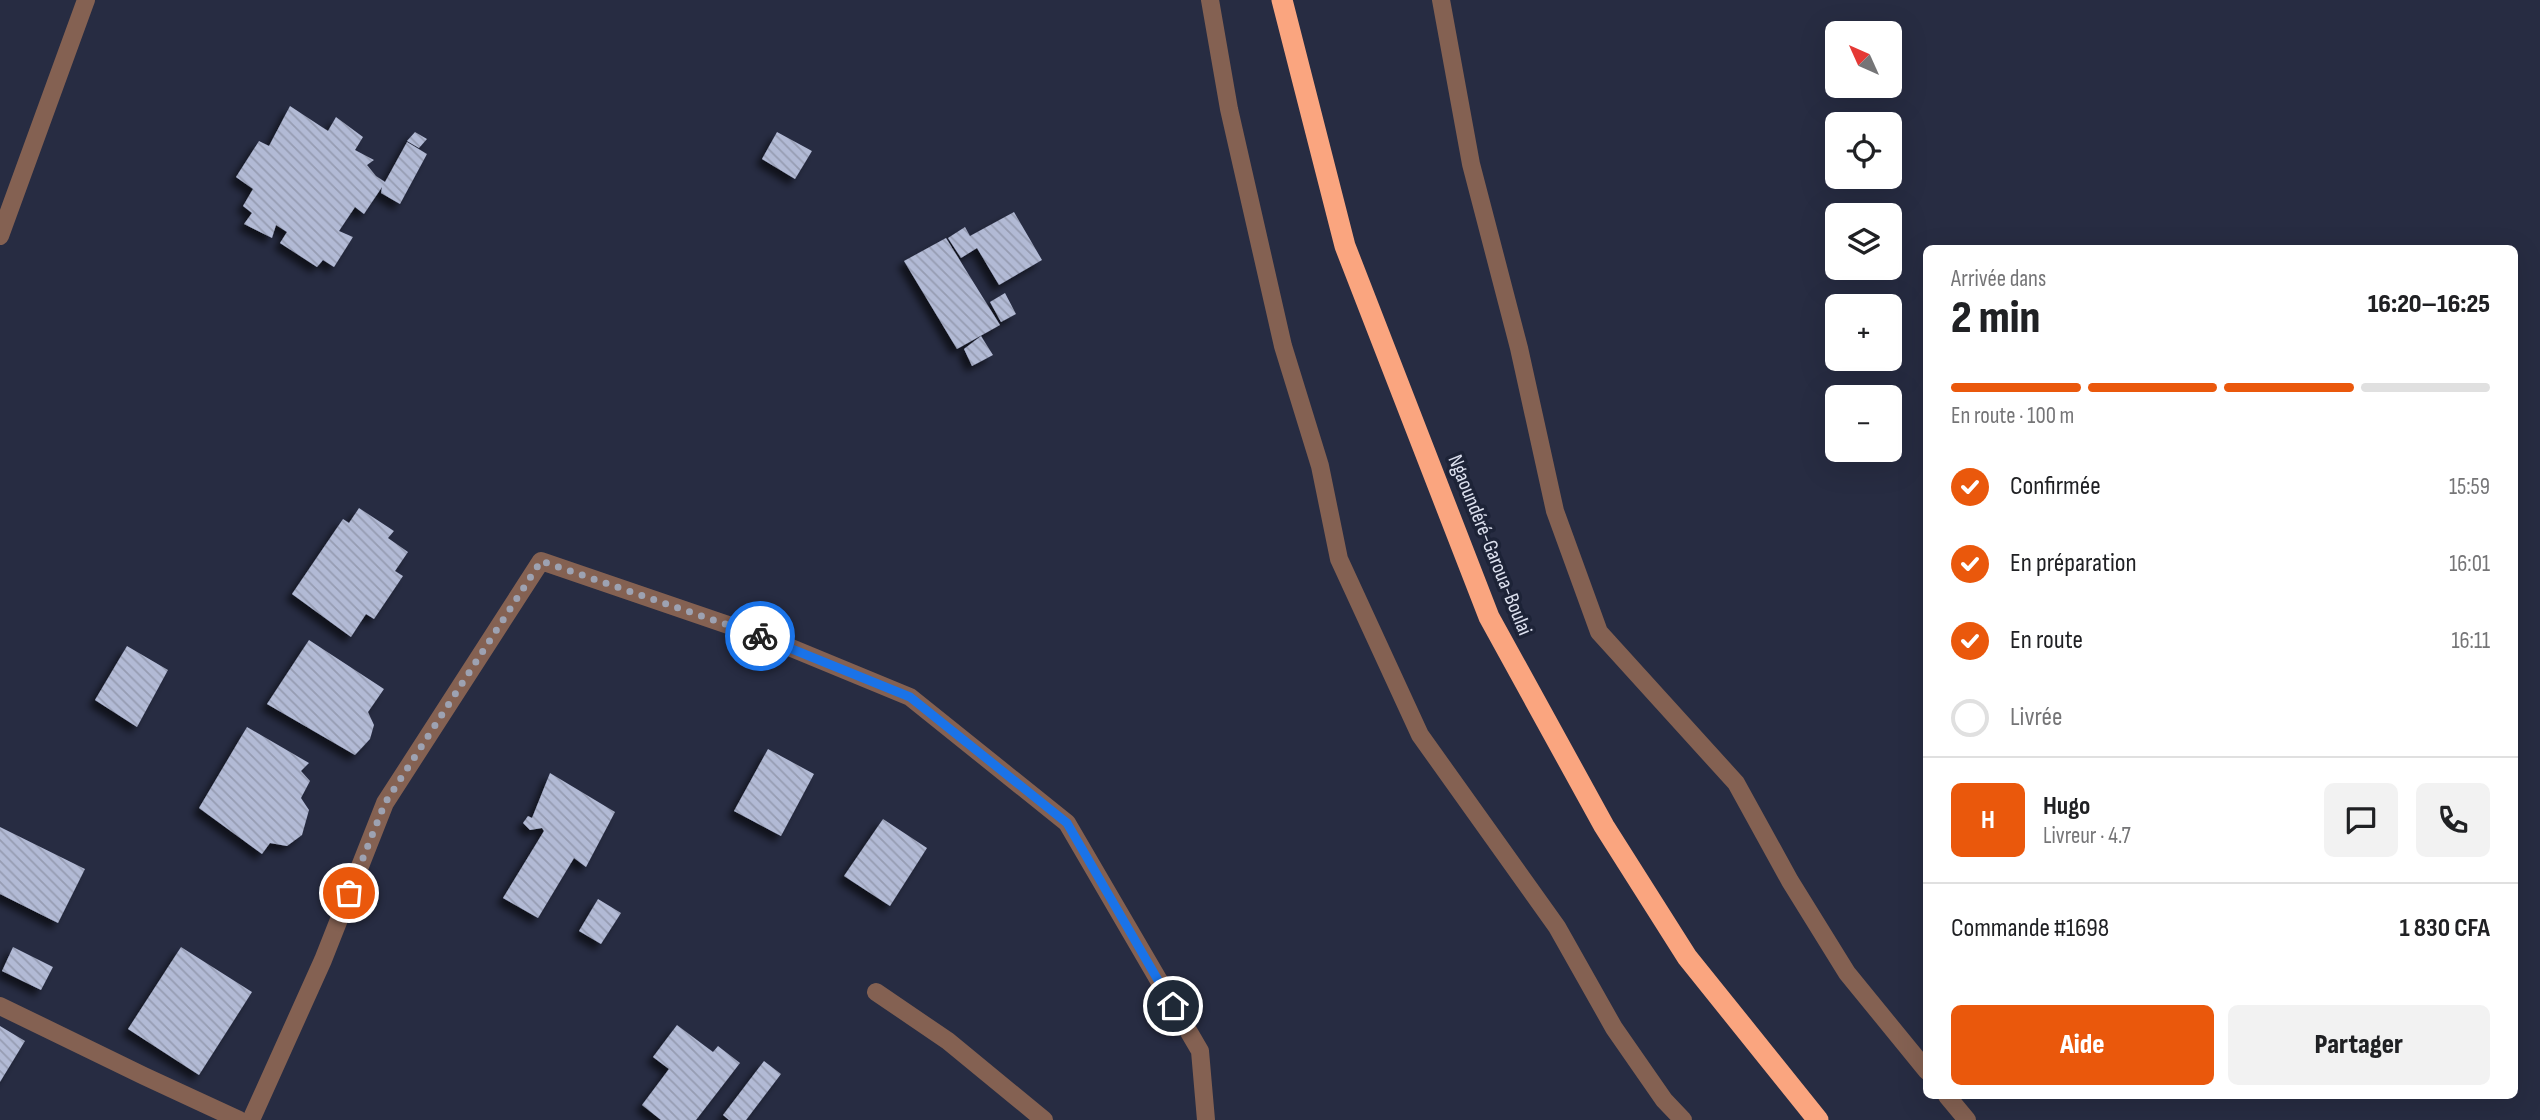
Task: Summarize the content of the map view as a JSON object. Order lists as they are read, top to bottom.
{
  "streets": {
    "highway": ["Ngaoundéré-Garoua-Boulai"]
  },
  "north": "top left",
  "page": {
    "map_buttons": ["+", "−"],
    "heading": ["2 min", "Arrivée dans", "16:20–16:25"],
    "panel": [
      "Hugo",
      "Livreur · 4.7",
      "Commande #1698",
      "1 830 CFA"
    ],
    "bar": "En route · 100 m",
    "list": [
      ["Confirmée", "15:59"],
      ["En préparation", "16:01"],
      ["En route", "16:11"],
      "Livrée"
    ],
    "round": "H",
    "buttons": ["Aide", "Partager"]
  }
}
